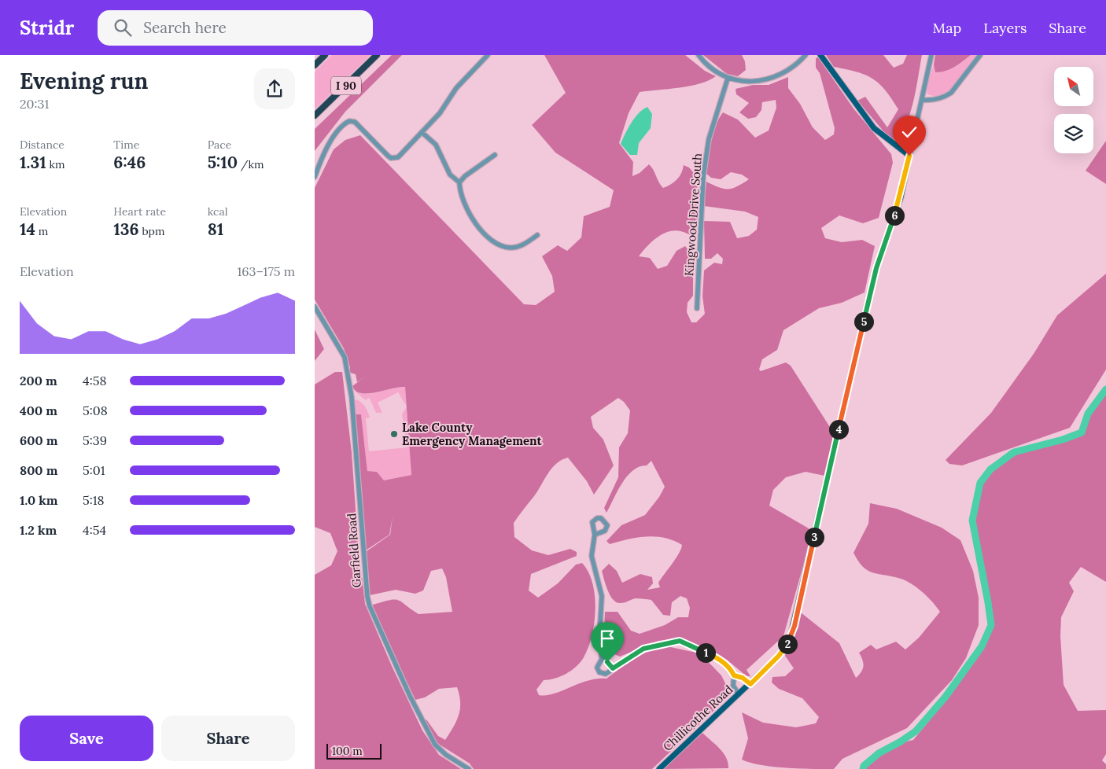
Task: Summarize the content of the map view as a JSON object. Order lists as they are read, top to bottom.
{
  "streets": {
    "highway": ["I 90"],
    "main road": ["Chillicothe Road"],
    "street": ["Kingwood Drive South", "Garfield Road"]
  },
  "places": ["Lake County Emergency Management"],
  "scale_bar": "100 m",
  "north": "top left",
  "page": {
    "header": "Stridr",
    "search": "Search here",
    "nav": ["Map", "Layers", "Share"],
    "heading": ["Evening run", "20:31"],
    "stats": [
      ["Distance", "1.31 km"],
      ["Time", "6:46"],
      ["Pace", "5:10 /km"],
      ["Elevation", "14 m"],
      ["Heart rate", "136 bpm"],
      ["kcal", "81"]
    ],
    "pins": [
      "6",
      "5",
      "4",
      "3",
      "2",
      "1"
    ],
    "chart": ["Elevation", "163–175 m"],
    "list": [
      {
        "name": "200 m",
        "note": "4:58"
      },
      {
        "name": "400 m",
        "note": "5:08"
      },
      {
        "name": "600 m",
        "note": "5:39"
      },
      {
        "name": "800 m",
        "note": "5:01"
      },
      {
        "name": "1.0 km",
        "note": "5:18"
      },
      {
        "name": "1.2 km",
        "note": "4:54"
      }
    ],
    "buttons": ["Save", "Share"],
    "scale": "100 m"
  }
}
